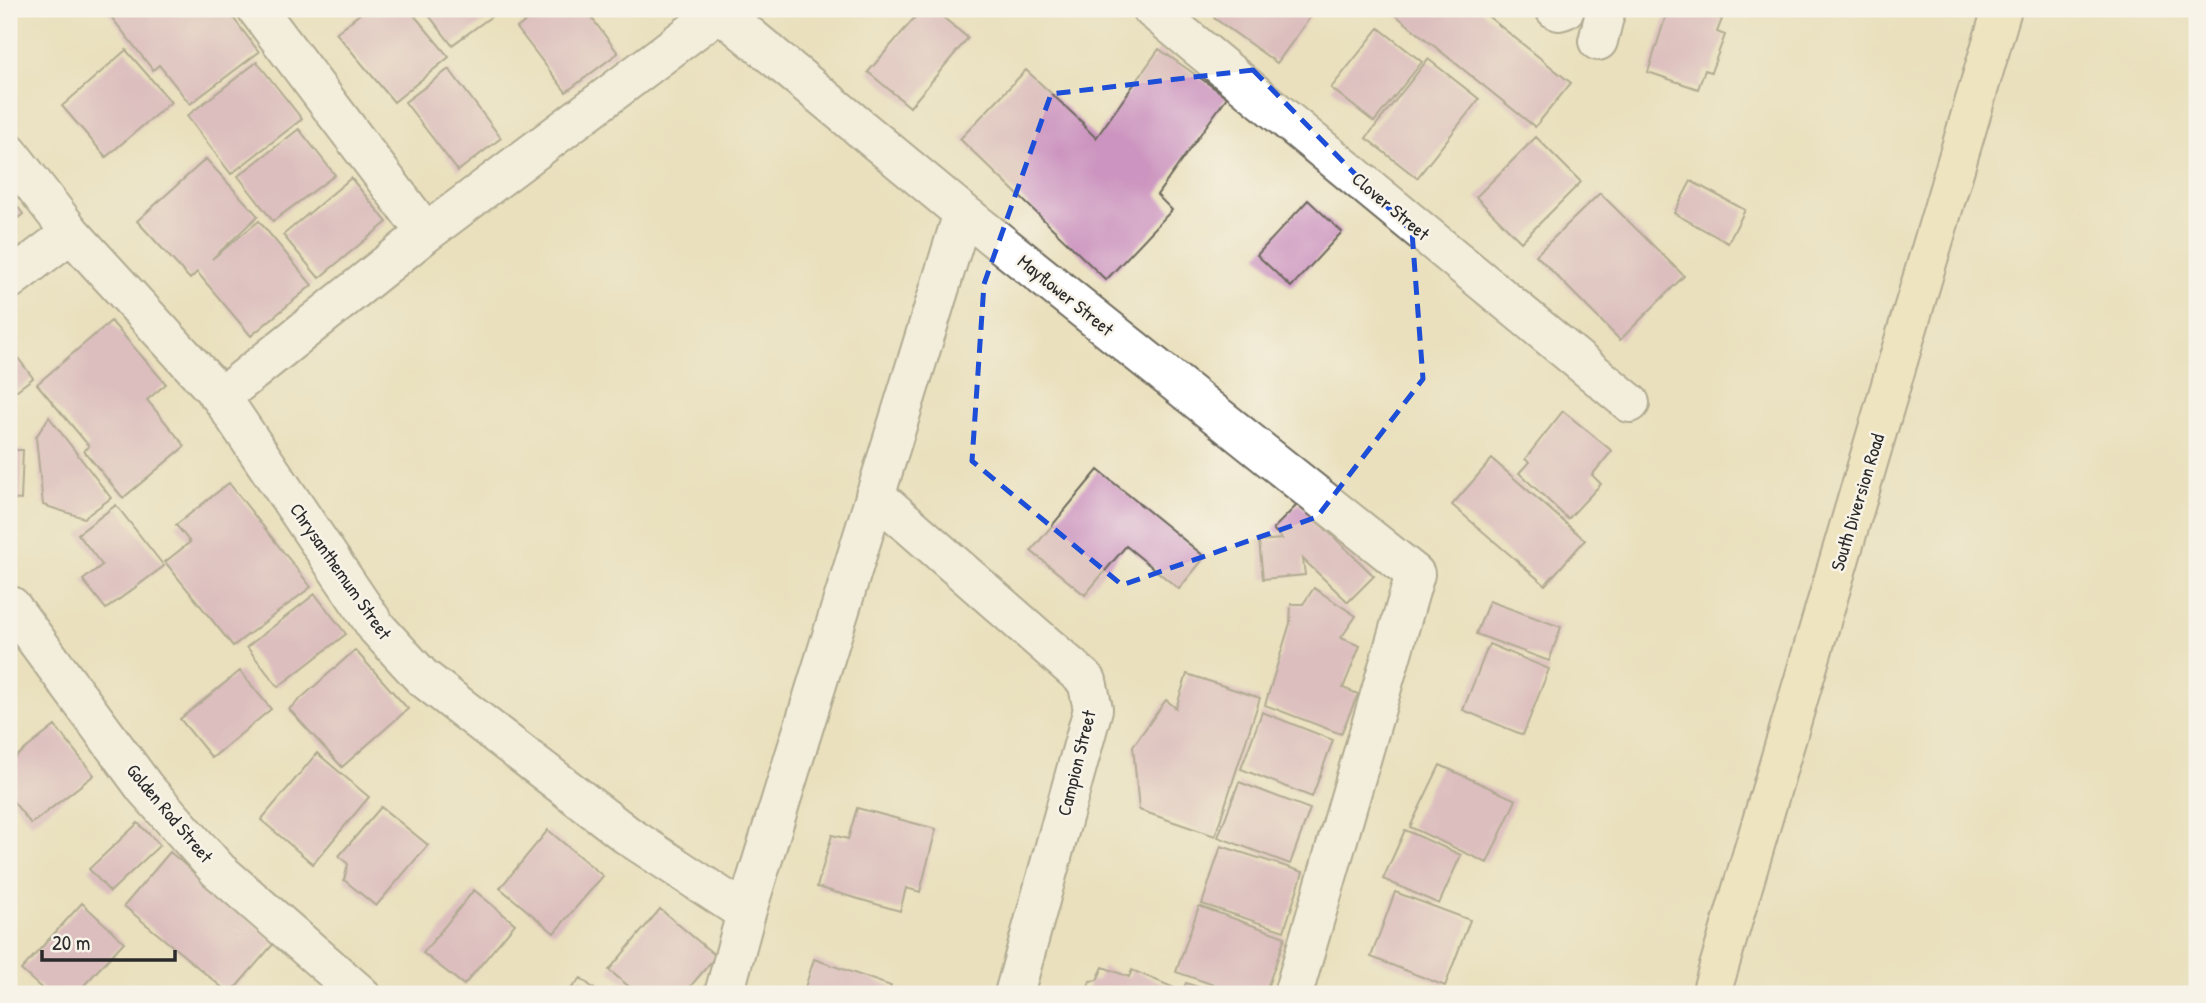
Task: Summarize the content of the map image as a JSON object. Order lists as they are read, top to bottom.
{
  "streets": {
    "main road": ["South Diversion Road"],
    "street": [
      "Clover Street",
      "Mayflower Street",
      "Chrysanthemum Street",
      "Campion Street",
      "Golden Rod Street"
    ]
  },
  "scale_bar": "20 m"
}
